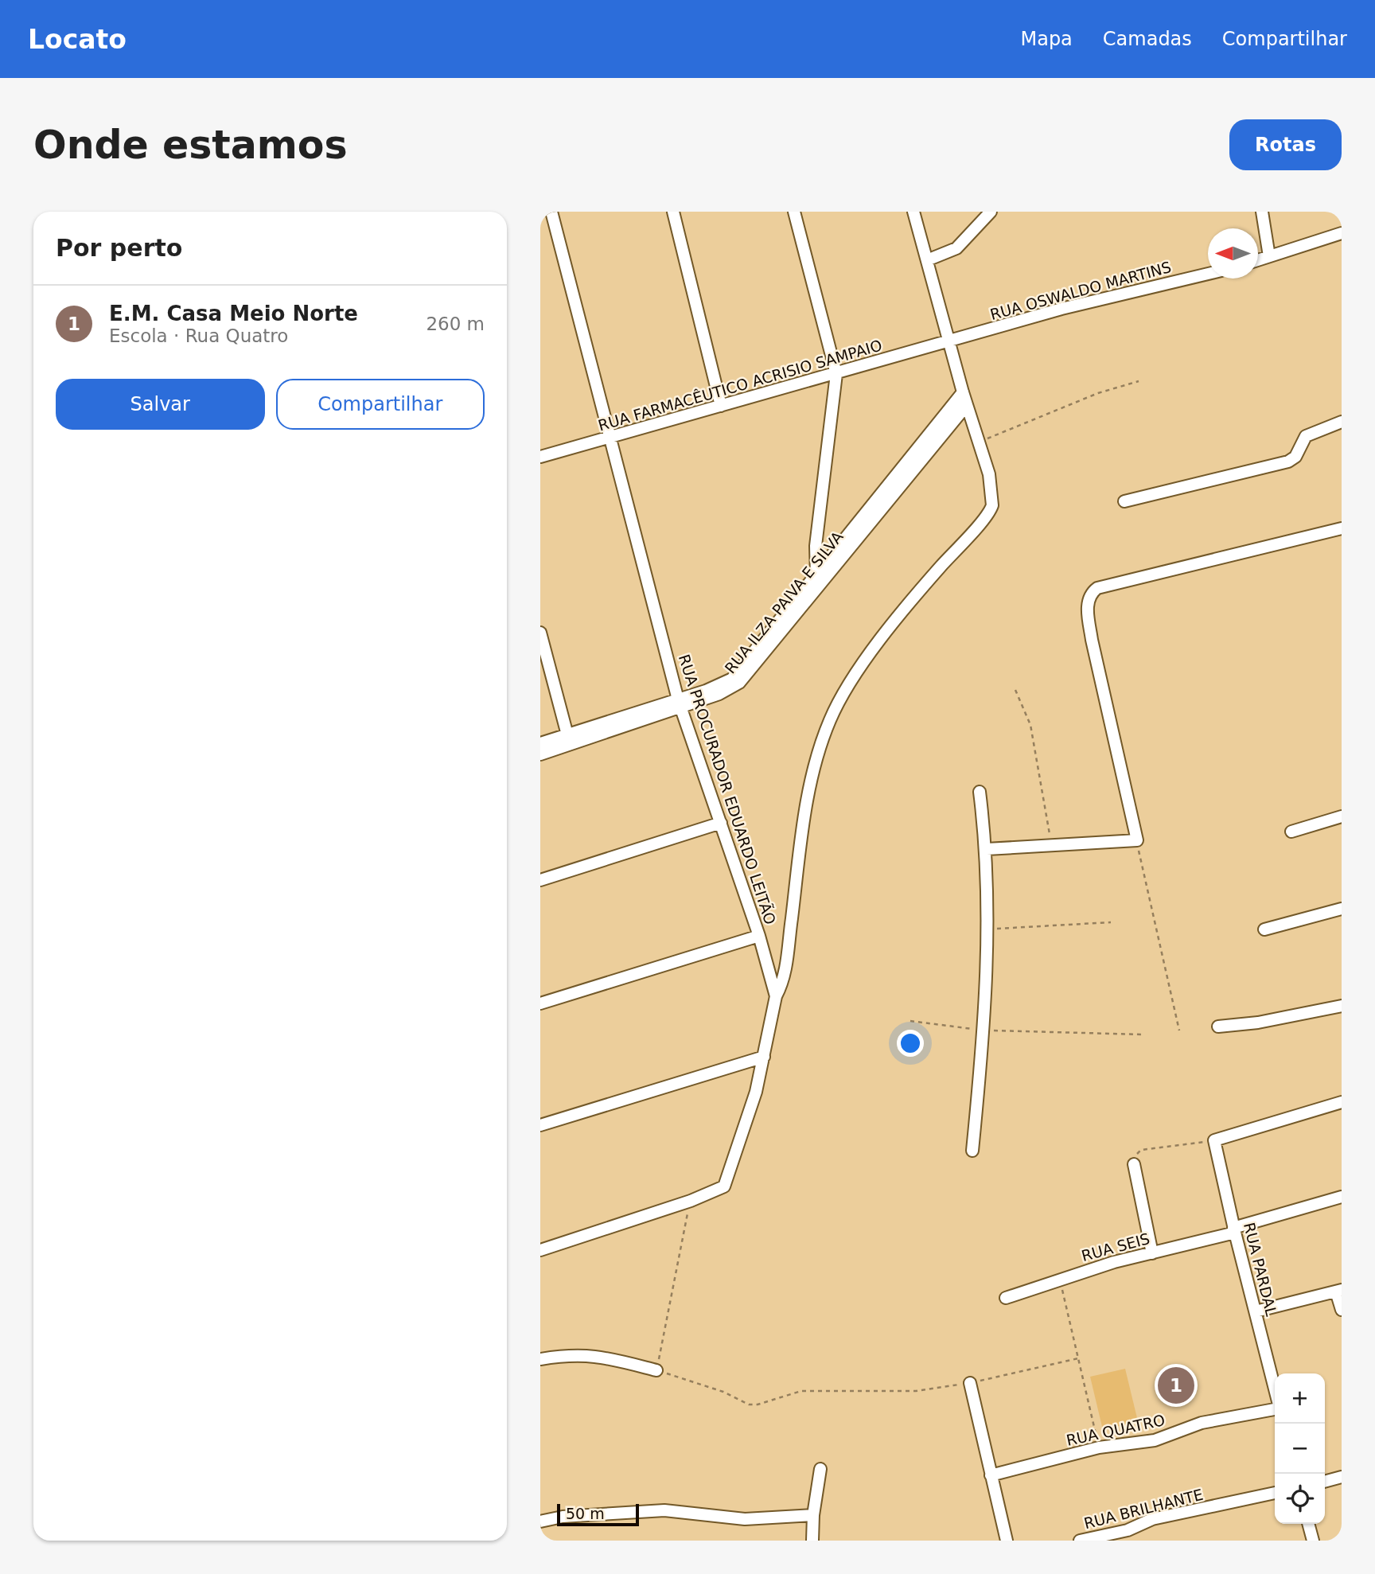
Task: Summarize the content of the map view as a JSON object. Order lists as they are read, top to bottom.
{
  "streets": {
    "street": [
      "RUA OSWALDO MARTINS",
      "RUA FARMACÊUTICO ACRISIO SAMPAIO",
      "RUA ILZA PAIVA E SILVA",
      "RUA PROCURADOR EDUARDO LEITÃO",
      "RUA SEIS",
      "RUA PARDAL",
      "RUA QUATRO",
      "RUA BRILHANTE"
    ]
  },
  "crossings": [
    ["RUA OSWALDO MARTINS", "RUA FARMACÊUTICO ACRISIO SAMPAIO"],
    ["RUA FARMACÊUTICO ACRISIO SAMPAIO", "RUA PROCURADOR EDUARDO LEITÃO"],
    ["RUA ILZA PAIVA E SILVA", "RUA PROCURADOR EDUARDO LEITÃO"],
    ["RUA SEIS", "RUA PARDAL"]
  ],
  "scale_bar": "50 m",
  "north": "left",
  "page": {
    "header": "Locato",
    "nav": ["Mapa", "Camadas", "Compartilhar"],
    "buttons": [
      "Rotas",
      ["Salvar", "Compartilhar"]
    ],
    "title": "Onde estamos",
    "heading": "Por perto",
    "list": [
      {
        "mark": "1",
        "name": "E.M. Casa Meio Norte",
        "note": "Escola · Rua Quatro",
        "value": "260 m"
      }
    ],
    "pins": "1",
    "map_buttons": ["+", "−"],
    "scale": "50 m"
  }
}
